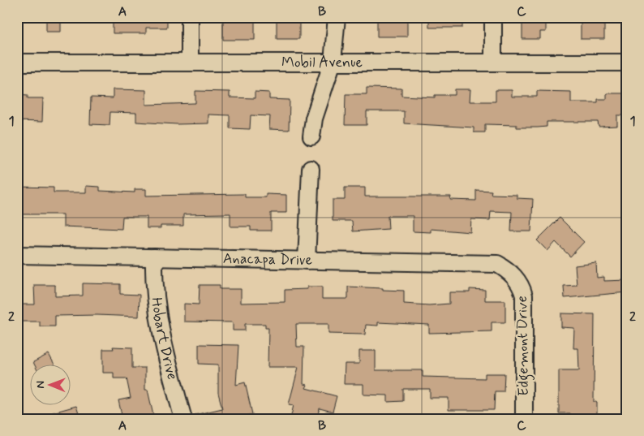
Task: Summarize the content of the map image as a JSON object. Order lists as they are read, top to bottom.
{
  "streets": {
    "street": [
      "Mobil Avenue",
      "Anacapa Drive",
      "Hobart Drive",
      "Edgemont Drive"
    ]
  },
  "crossings": [
    ["Anacapa Drive", "Hobart Drive"],
    ["Anacapa Drive", "Edgemont Drive"]
  ],
  "north": "left",
  "grid": {
    "columns": ["A", "B", "C"],
    "rows": ["1", "2"]
  }
}
